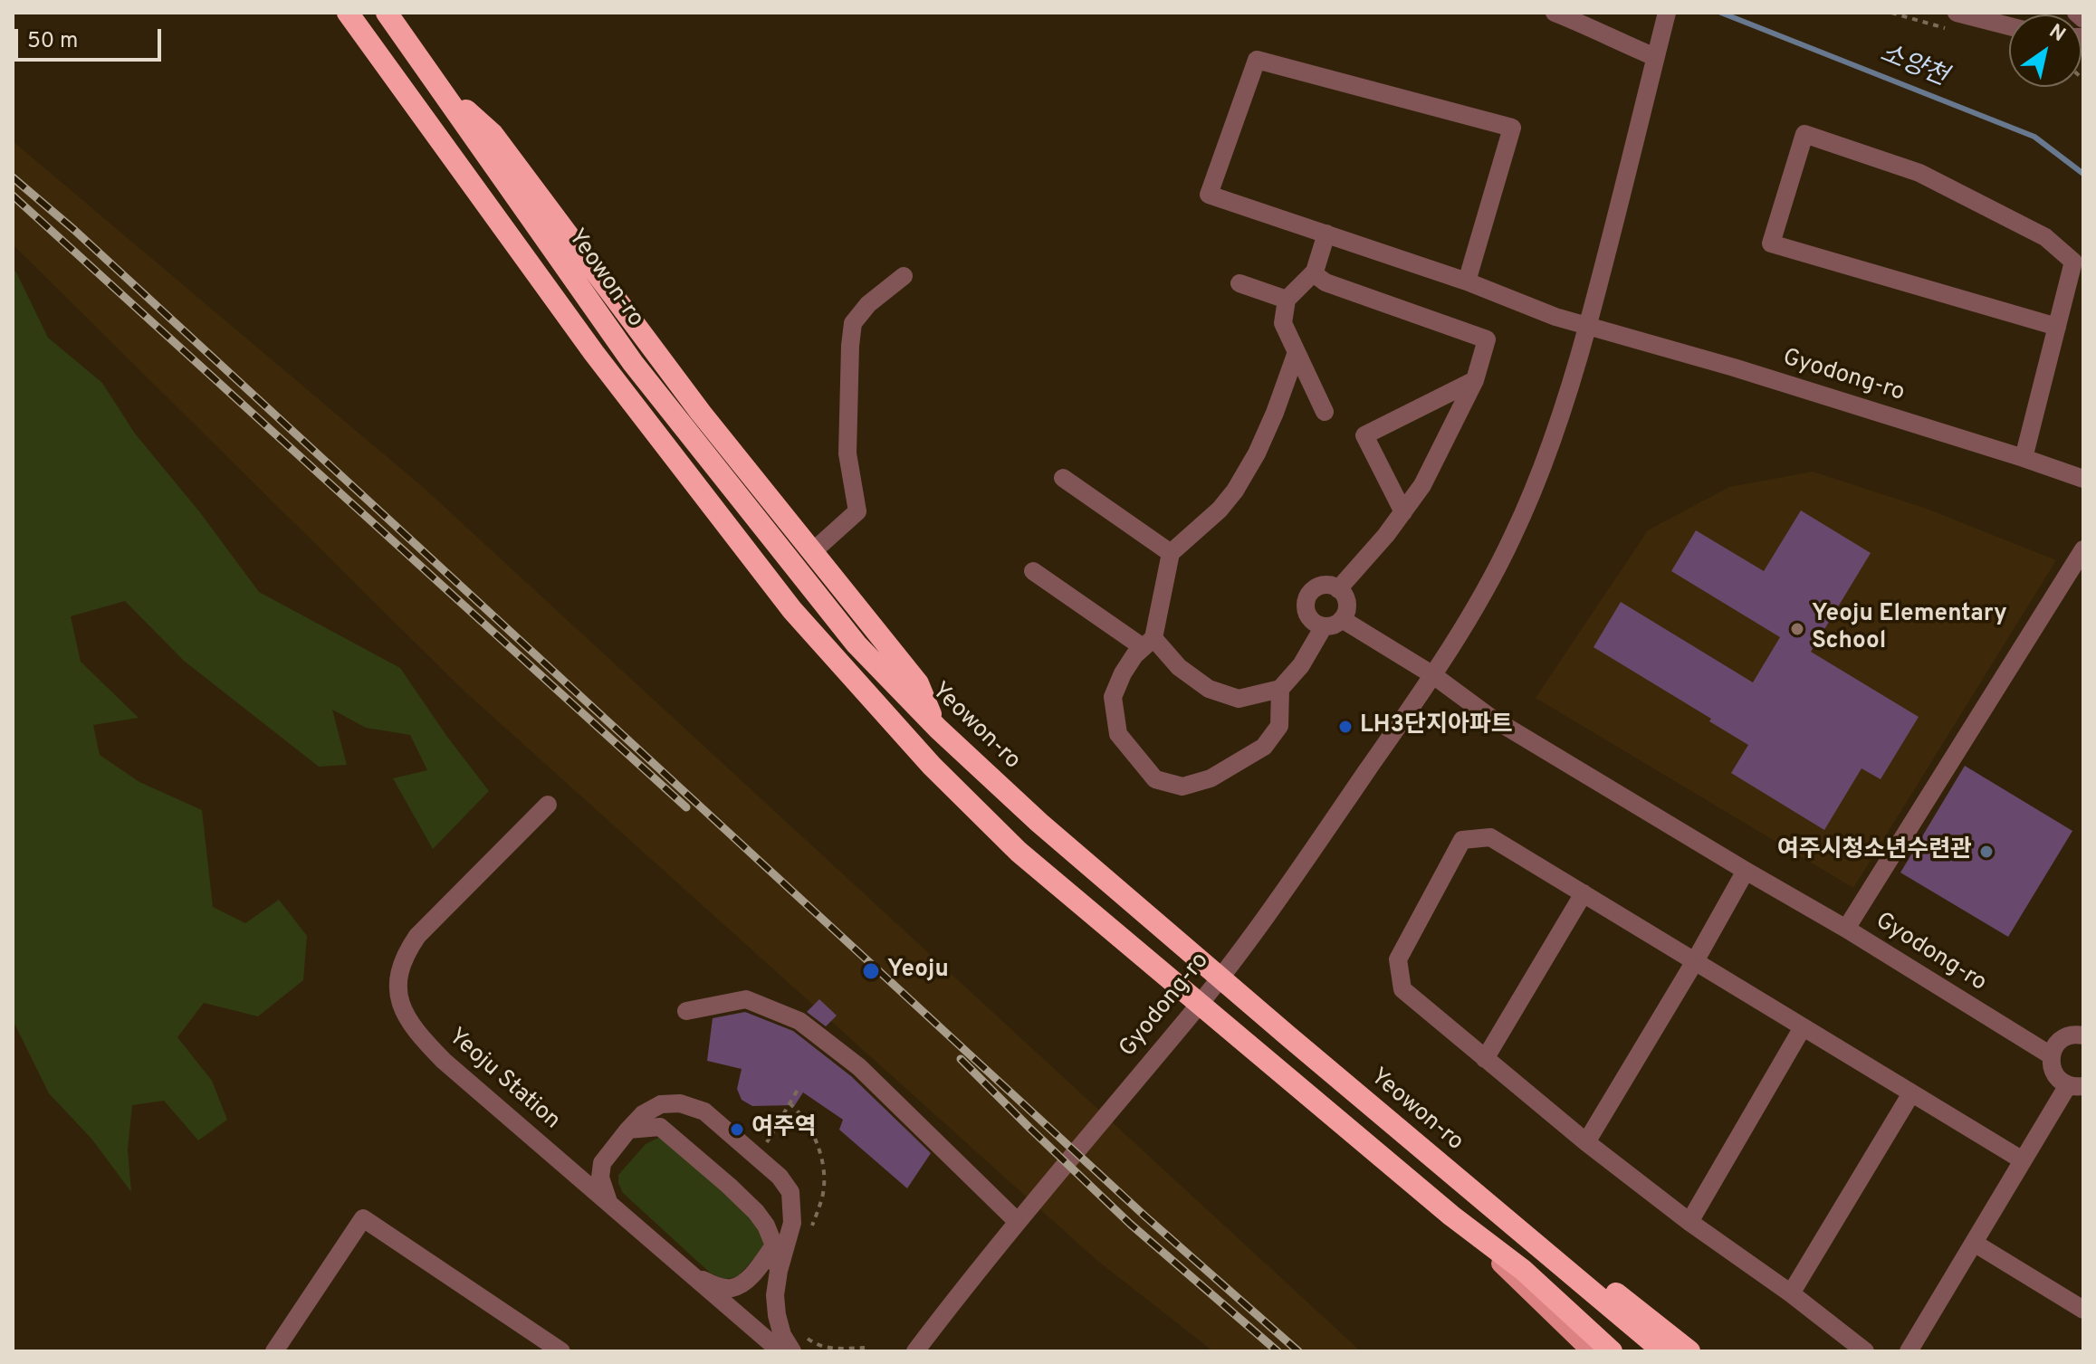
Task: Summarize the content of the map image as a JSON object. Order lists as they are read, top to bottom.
{
  "streets": {
    "highway": ["Yeowon-ro"],
    "street": ["Gyodong-ro", "Yeoju Station"]
  },
  "water": ["소양천"],
  "places": [
    "Yeoju Elementary School",
    "LH3단지아파트",
    "여주시청소년수련관",
    "Yeoju",
    "여주역"
  ],
  "scale_bar": "50 m",
  "north": "top right"
}
